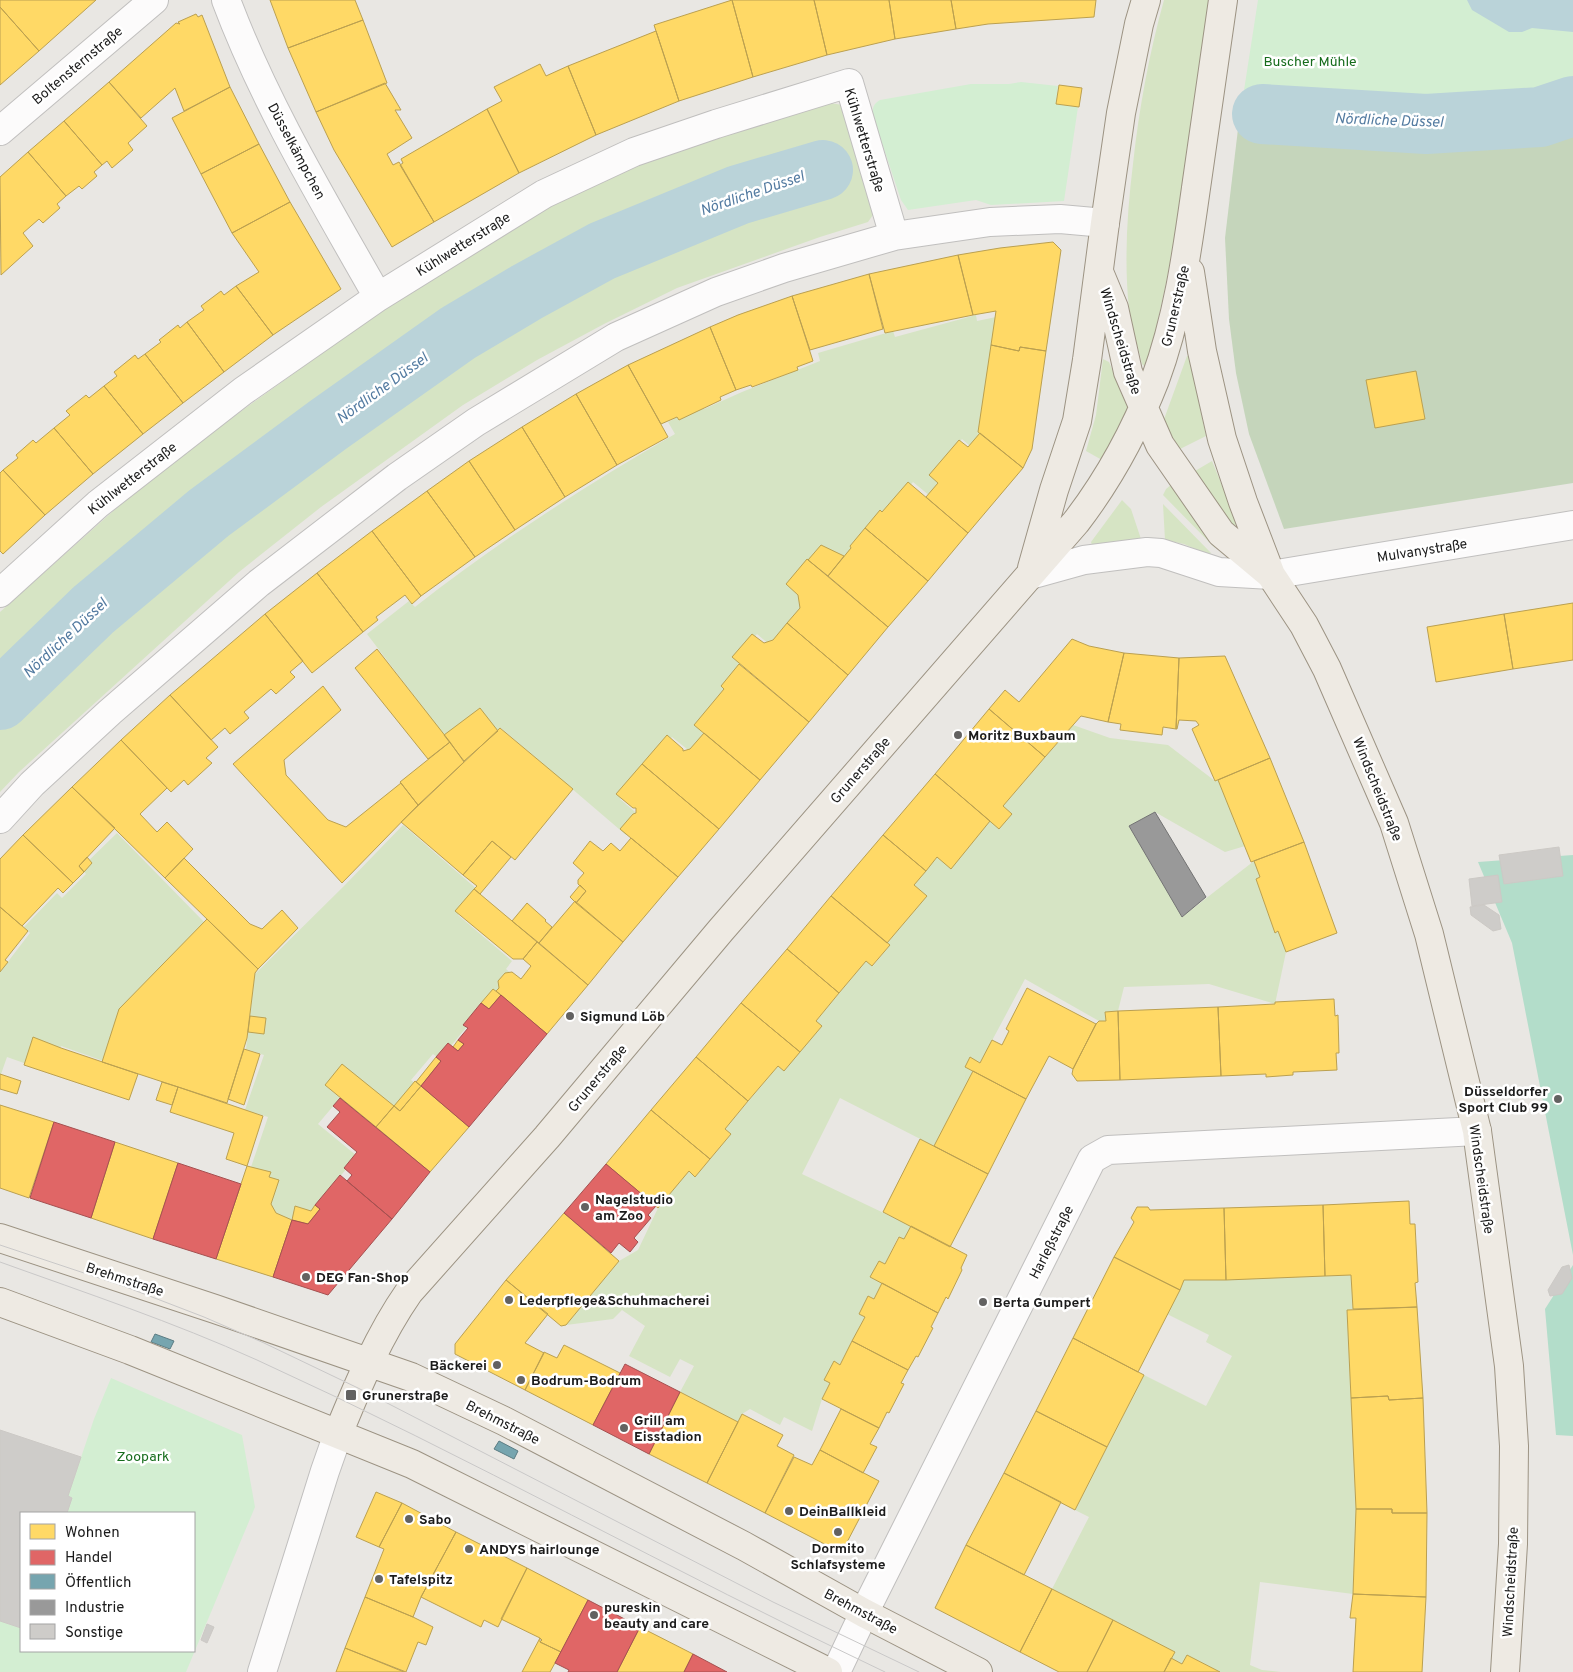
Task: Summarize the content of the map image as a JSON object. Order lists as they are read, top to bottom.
{
  "streets": {
    "main road": ["Grunerstraße", "Windscheidstraße", "Brehmstraße"],
    "street": [
      "Boltensternstraße",
      "Kühlwetterstraße",
      "Düsselkämpchen",
      "Mulvanystraße",
      "Harleßstraße"
    ]
  },
  "crossings": [
    ["Kühlwetterstraße", "Düsselkämpchen"],
    ["Grunerstraße", "Windscheidstraße"],
    ["Grunerstraße", "Brehmstraße"],
    ["Windscheidstraße", "Mulvanystraße"],
    ["Windscheidstraße", "Harleßstraße"],
    ["Harleßstraße", "Brehmstraße"]
  ],
  "water": ["Nördliche Düssel"],
  "parks": ["Buscher Mühle", "Zoopark"],
  "places": {
    "other": [
      "Moritz Buxbaum",
      "Sigmund Löb",
      "Düsseldorfer Sport Club 99",
      "Nagelstudio am Zoo",
      "DEG Fan-Shop",
      "Lederpflege&Schuhmacherei",
      "Berta Gumpert",
      "Bäckerei",
      "Bodrum-Bodrum",
      "Grill am Eisstadion",
      "DeinBallkleid",
      "Sabo",
      "Dormito Schlafsysteme",
      "ANDYS hairlounge",
      "Tafelspitz",
      "pureskin beauty and care"
    ],
    "transit": ["Grunerstraße"]
  },
  "legend": [
    "Wohnen",
    "Handel",
    "Öffentlich",
    "Industrie",
    "Sonstige"
  ]
}
